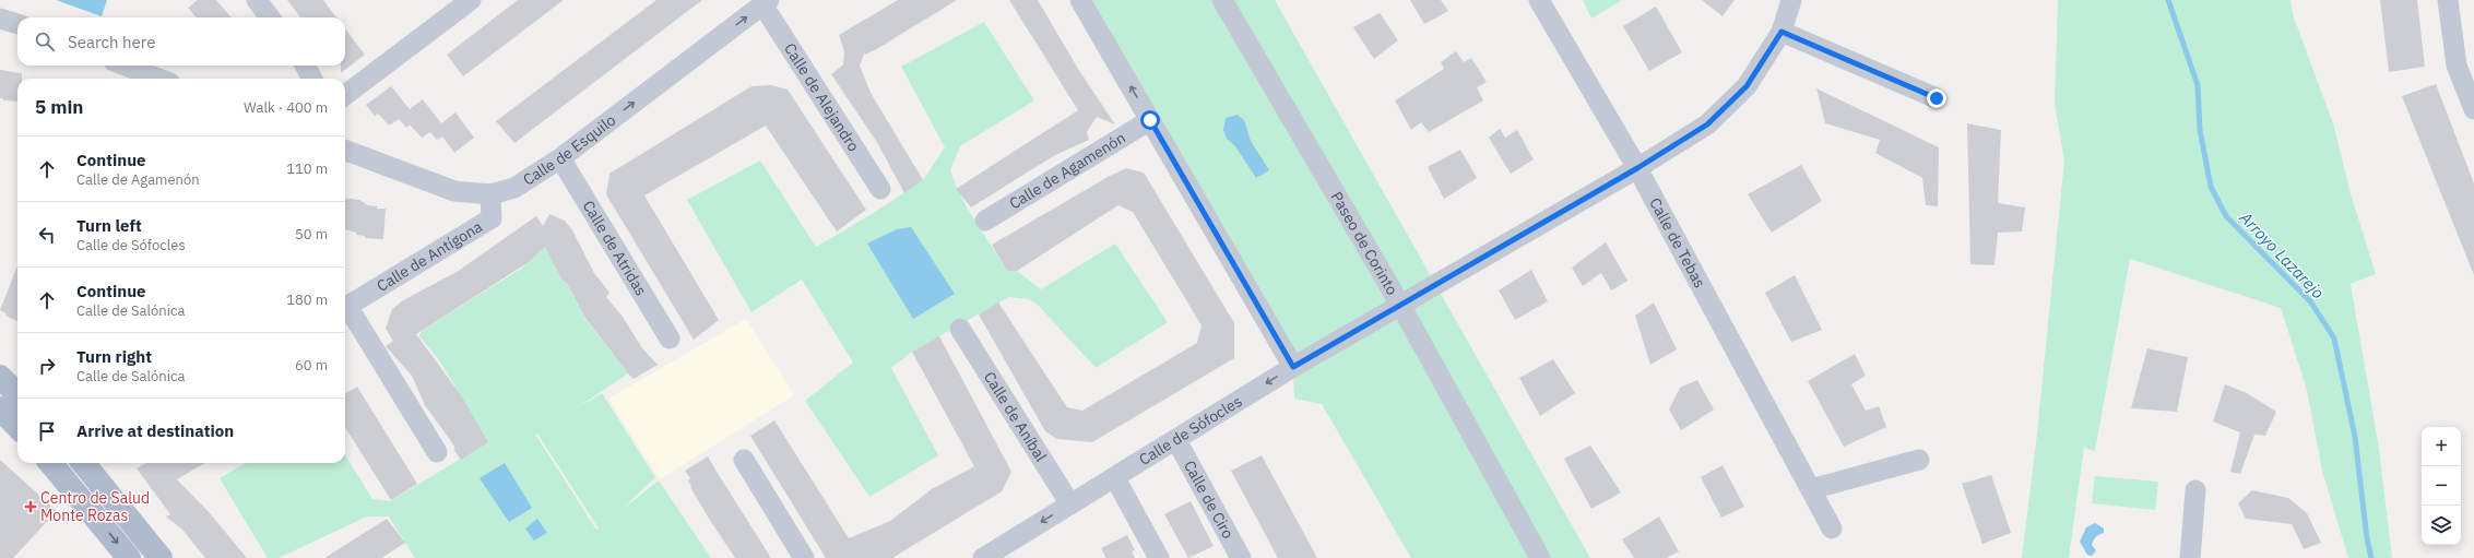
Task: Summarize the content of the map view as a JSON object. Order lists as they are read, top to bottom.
{
  "streets": {
    "street": [
      "Calle de Alejandro",
      "Calle de Esquilo",
      "Calle de Agamenón",
      "Paseo de Corinto",
      "Calle de Tebas",
      "Calle de Atridas",
      "Calle de Antígona",
      "Calle de Aníbal",
      "Calle de Sófocles",
      "Calle de Ciro"
    ]
  },
  "crossings": [
    ["Calle de Alejandro", "Calle de Esquilo"],
    ["Calle de Esquilo", "Calle de Atridas"],
    ["Calle de Esquilo", "Calle de Antígona"],
    ["Paseo de Corinto", "Calle de Sófocles"],
    ["Calle de Tebas", "Calle de Sófocles"],
    ["Calle de Aníbal", "Calle de Sófocles"],
    ["Calle de Sófocles", "Calle de Ciro"]
  ],
  "one_way": ["Calle de Esquilo"],
  "water": ["Arroyo Lazarejo"],
  "places": {
    "health": ["Centro de Salud Monte Rozas"]
  },
  "page": {
    "search": "Search here",
    "heading": ["5 min", "Walk · 400 m"],
    "list": [
      ["Continue", "Calle de Agamenón", "110 m"],
      ["Turn left", "Calle de Sófocles", "50 m"],
      ["Continue", "Calle de Salónica", "180 m"],
      ["Turn right", "Calle de Salónica", "60 m"],
      "Arrive at destination"
    ],
    "map_buttons": ["+", "−"]
  }
}
